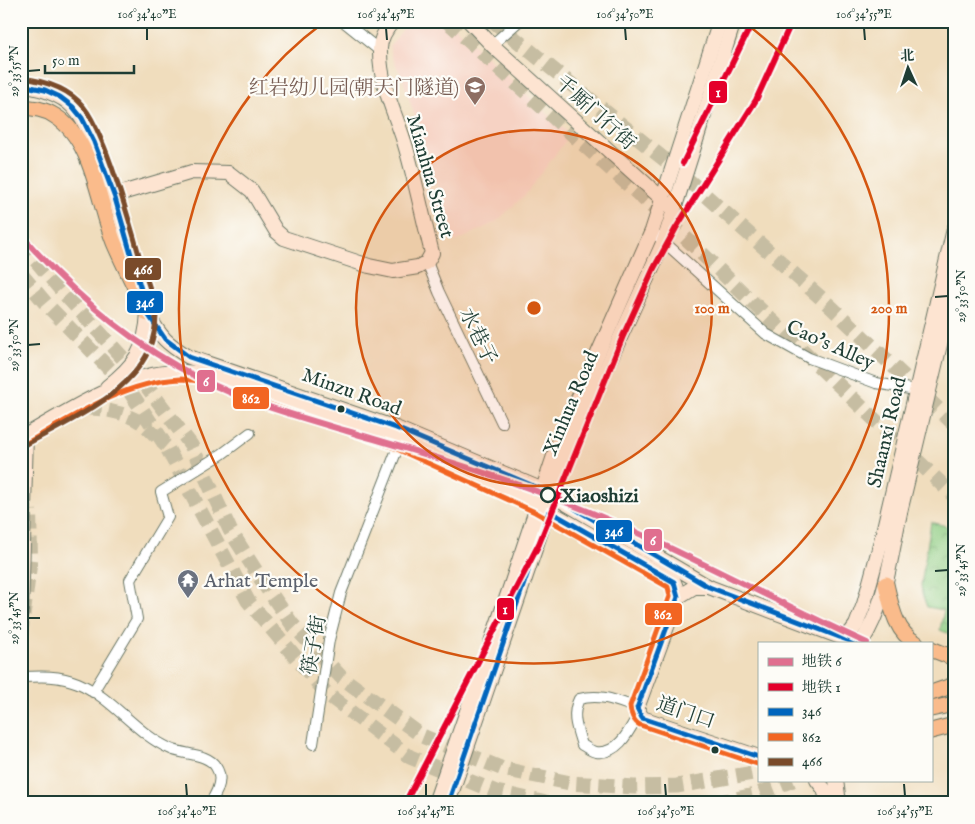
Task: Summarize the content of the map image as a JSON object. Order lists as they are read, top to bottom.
{
  "streets": {
    "main road": [
      "千厮门行街",
      "Mianhua Street",
      "Minzu Road",
      "Xinhua Road",
      "Shaanxi Road",
      "道门口"
    ],
    "street": ["水巷子", "Cao's Alley", "筷子街"]
  },
  "crossings": [
    ["千厮门行街", "Xinhua Road"],
    ["Mianhua Street", "水巷子"],
    ["Cao's Alley", "Xinhua Road"],
    ["Cao's Alley", "Shaanxi Road"],
    ["Minzu Road", "Xinhua Road"],
    ["Minzu Road", "Shaanxi Road"],
    ["Minzu Road", "筷子街"],
    ["Minzu Road", "道门口"]
  ],
  "places": {
    "school or university": ["红岩幼儿园(朝天门隧道)"],
    "other": ["Xiaoshizi"],
    "temple": ["Arhat Temple"]
  },
  "lines": [
    "metro line 1",
    "transit line 466",
    "transit line 346",
    "metro line 6",
    "transit line 862"
  ],
  "legend": [
    "地铁 6",
    "地铁 1",
    "346",
    "862",
    "466"
  ],
  "scale_bar": "50 m",
  "north": "top",
  "coordinates": [
    "106°34'40\"E",
    "106°34'45\"E",
    "106°34'50\"E",
    "106°34'55\"E",
    "29°33'55\"N",
    "29°33'50\"N",
    "29°33'45\"N"
  ],
  "rings": ["100 m", "200 m"]
}
